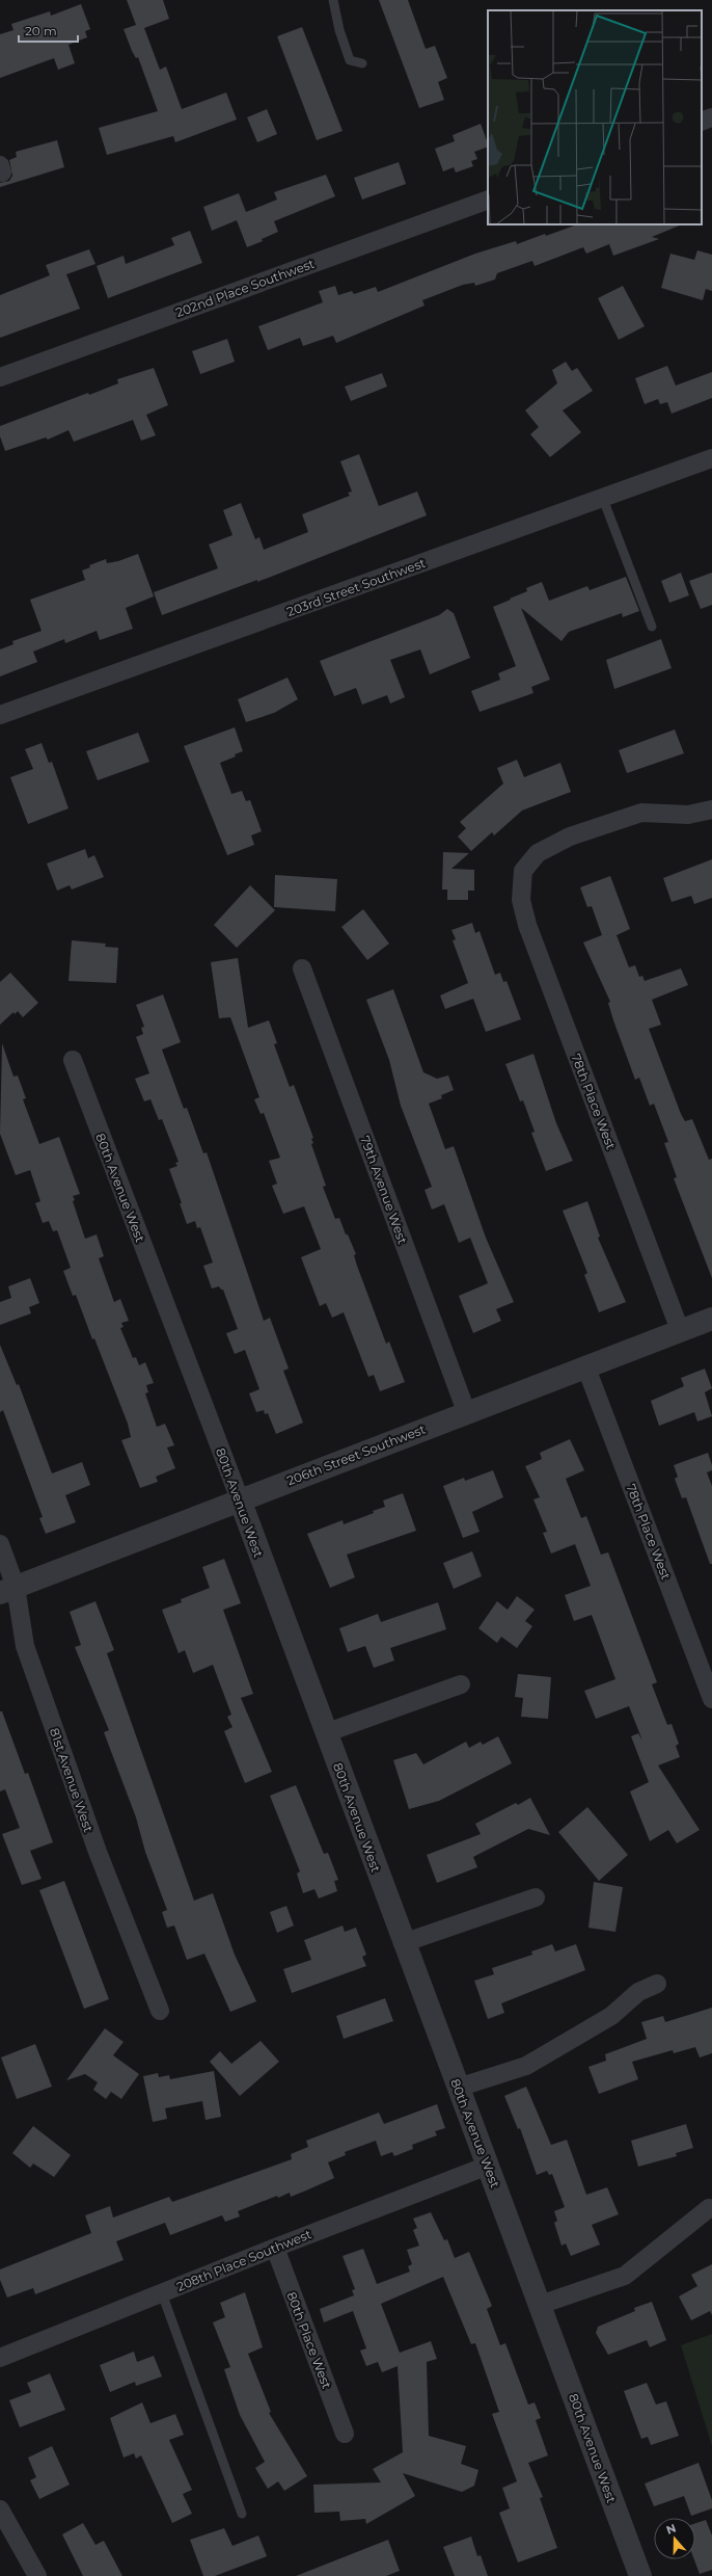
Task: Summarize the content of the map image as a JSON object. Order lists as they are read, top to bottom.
{
  "streets": {
    "street": [
      "202nd Place Southwest",
      "203rd Street Southwest",
      "78th Place West",
      "80th Avenue West",
      "79th Avenue West",
      "206th Street Southwest",
      "81st Avenue West",
      "208th Place Southwest",
      "80th Place West"
    ]
  },
  "crossings": [
    ["78th Place West", "206th Street Southwest"],
    ["80th Avenue West", "206th Street Southwest"],
    ["80th Avenue West", "208th Place Southwest"],
    ["79th Avenue West", "206th Street Southwest"],
    ["206th Street Southwest", "81st Avenue West"],
    ["208th Place Southwest", "80th Place West"]
  ],
  "scale_bar": "20 m",
  "north": "top"
}
